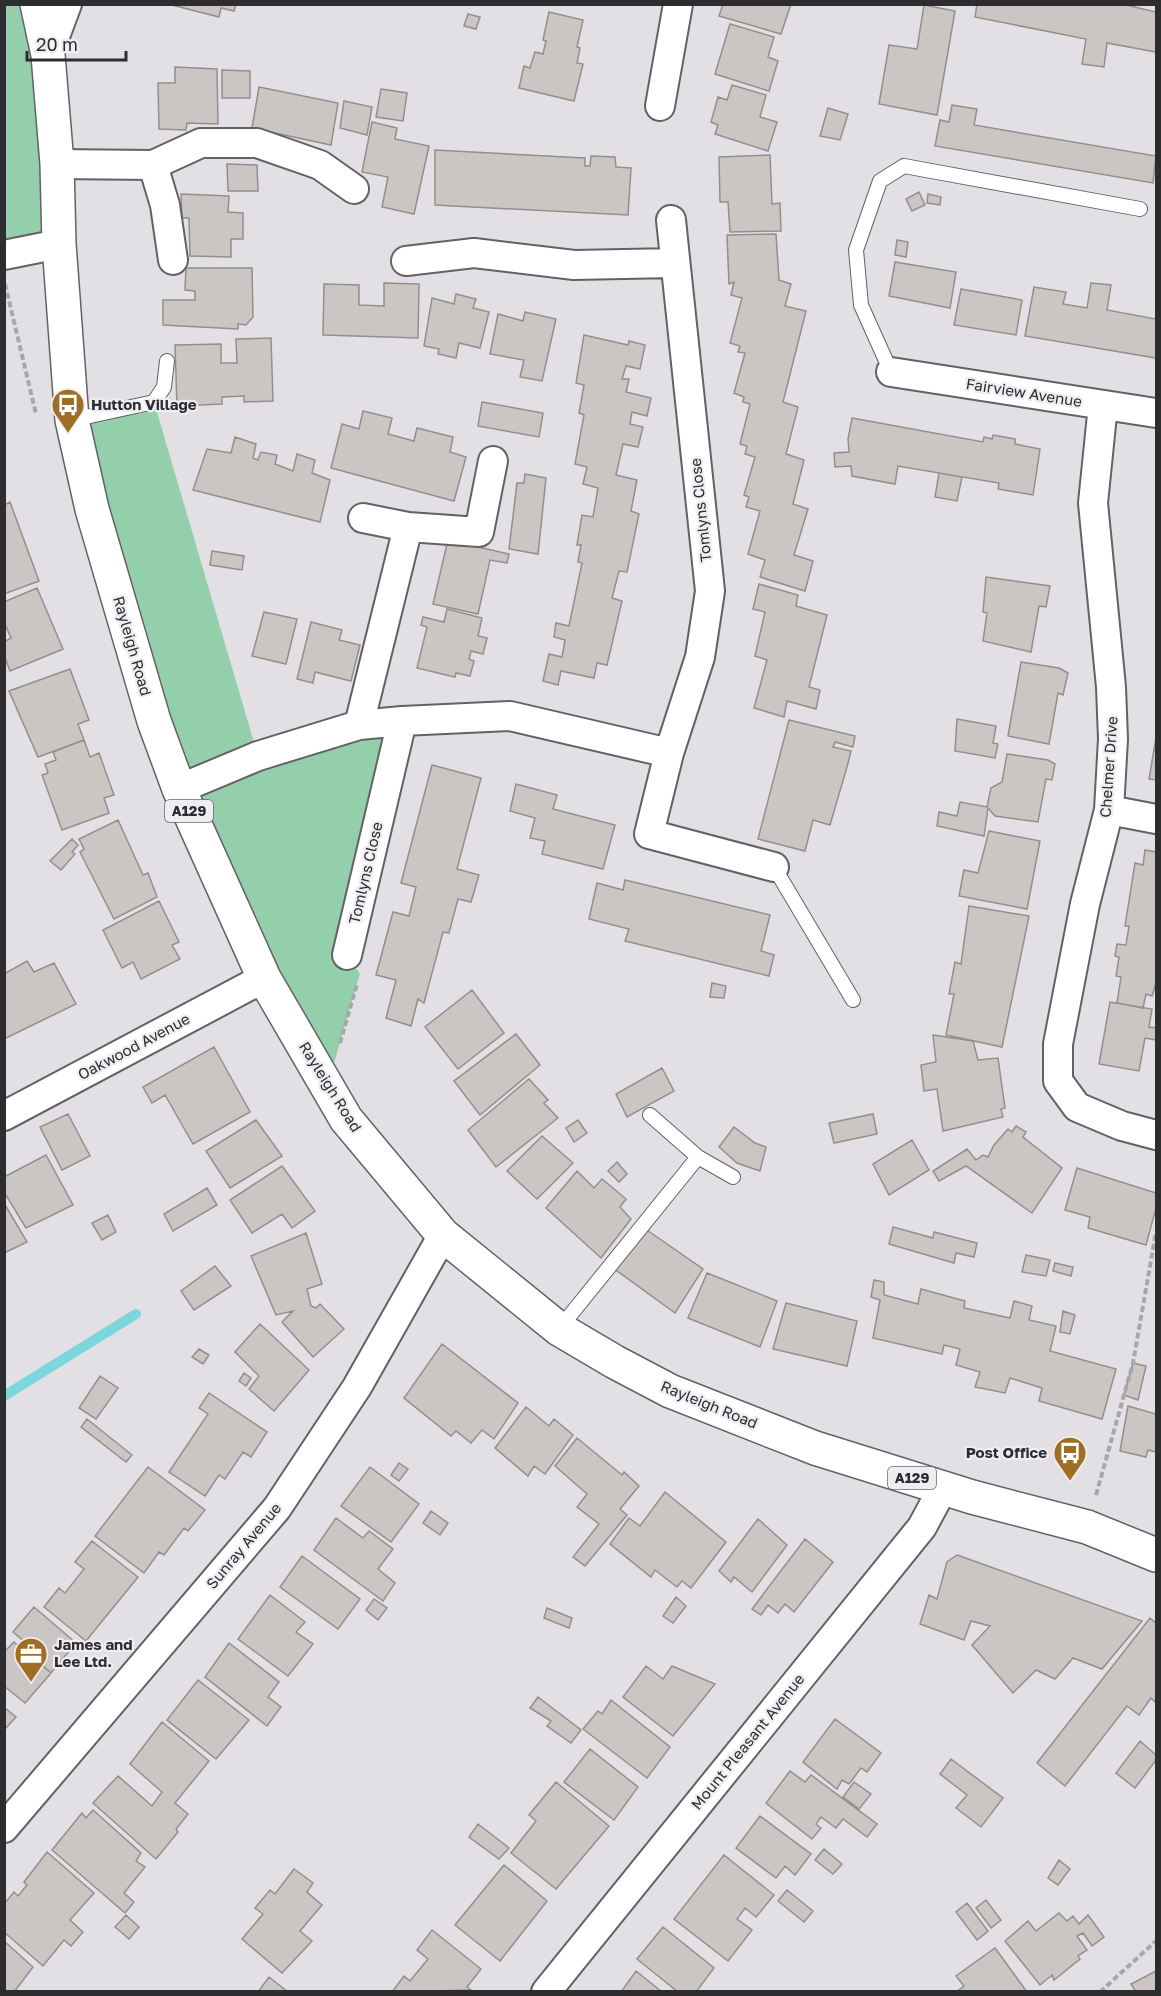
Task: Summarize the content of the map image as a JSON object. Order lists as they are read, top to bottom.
{
  "streets": {
    "main road": ["Rayleigh Road", "A129"],
    "street": [
      "Fairview Avenue",
      "Tomlyns Close",
      "Chelmer Drive",
      "Oakwood Avenue",
      "Sunray Avenue",
      "Mount Pleasant Avenue"
    ]
  },
  "crossings": [
    ["Fairview Avenue", "Chelmer Drive"],
    ["Rayleigh Road", "Oakwood Avenue"],
    ["Rayleigh Road", "Sunray Avenue"],
    ["Rayleigh Road", "Mount Pleasant Avenue"]
  ],
  "places": {
    "bus stop": ["Hutton Village", "Post Office"],
    "office": ["James and Lee Ltd."]
  },
  "scale_bar": "20 m"
}
